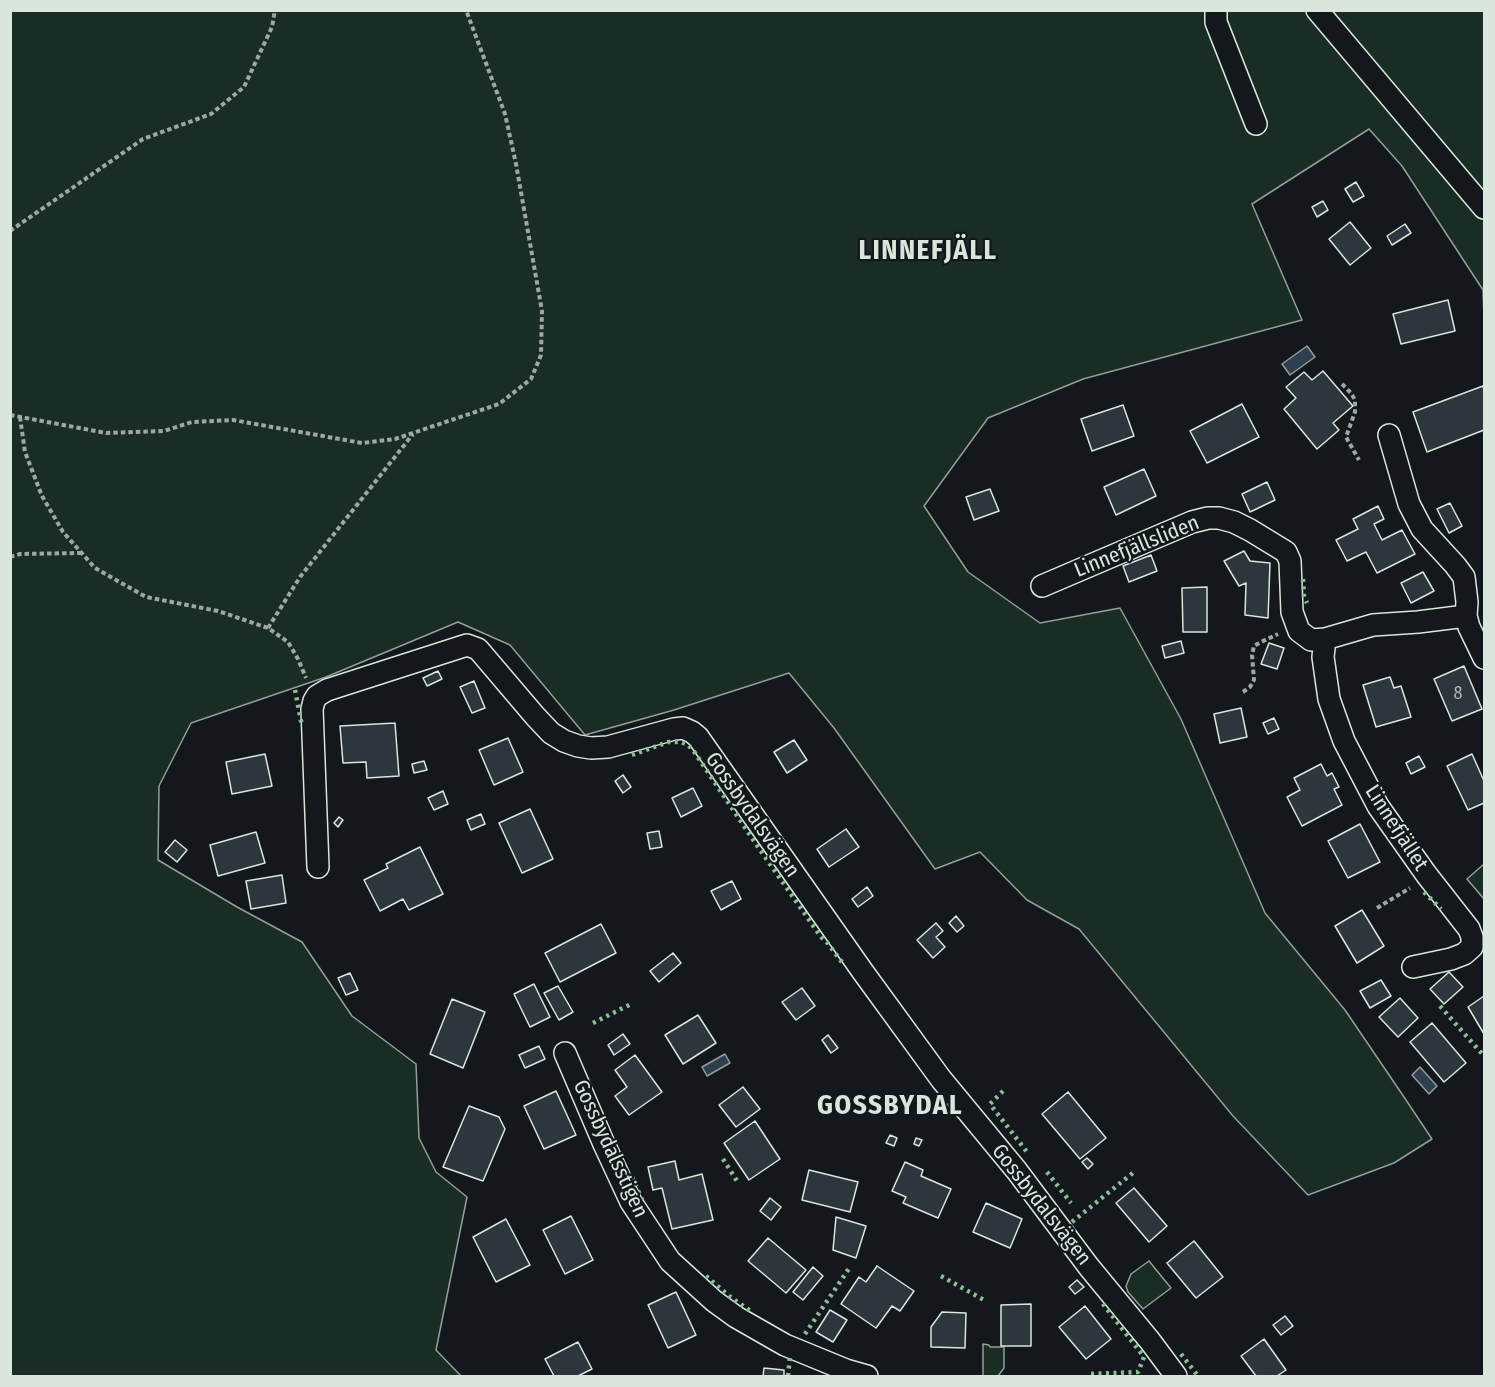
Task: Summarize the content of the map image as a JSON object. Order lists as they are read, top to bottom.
{
  "streets": {
    "street": [
      "Linnefjällsliden",
      "Gossbydalsvägen",
      "Linnefjället",
      "Gossbydalsstigen"
    ]
  },
  "districts": ["LINNEFJÄLL", "GOSSBYDAL"],
  "house_numbers": ["8"]
}
